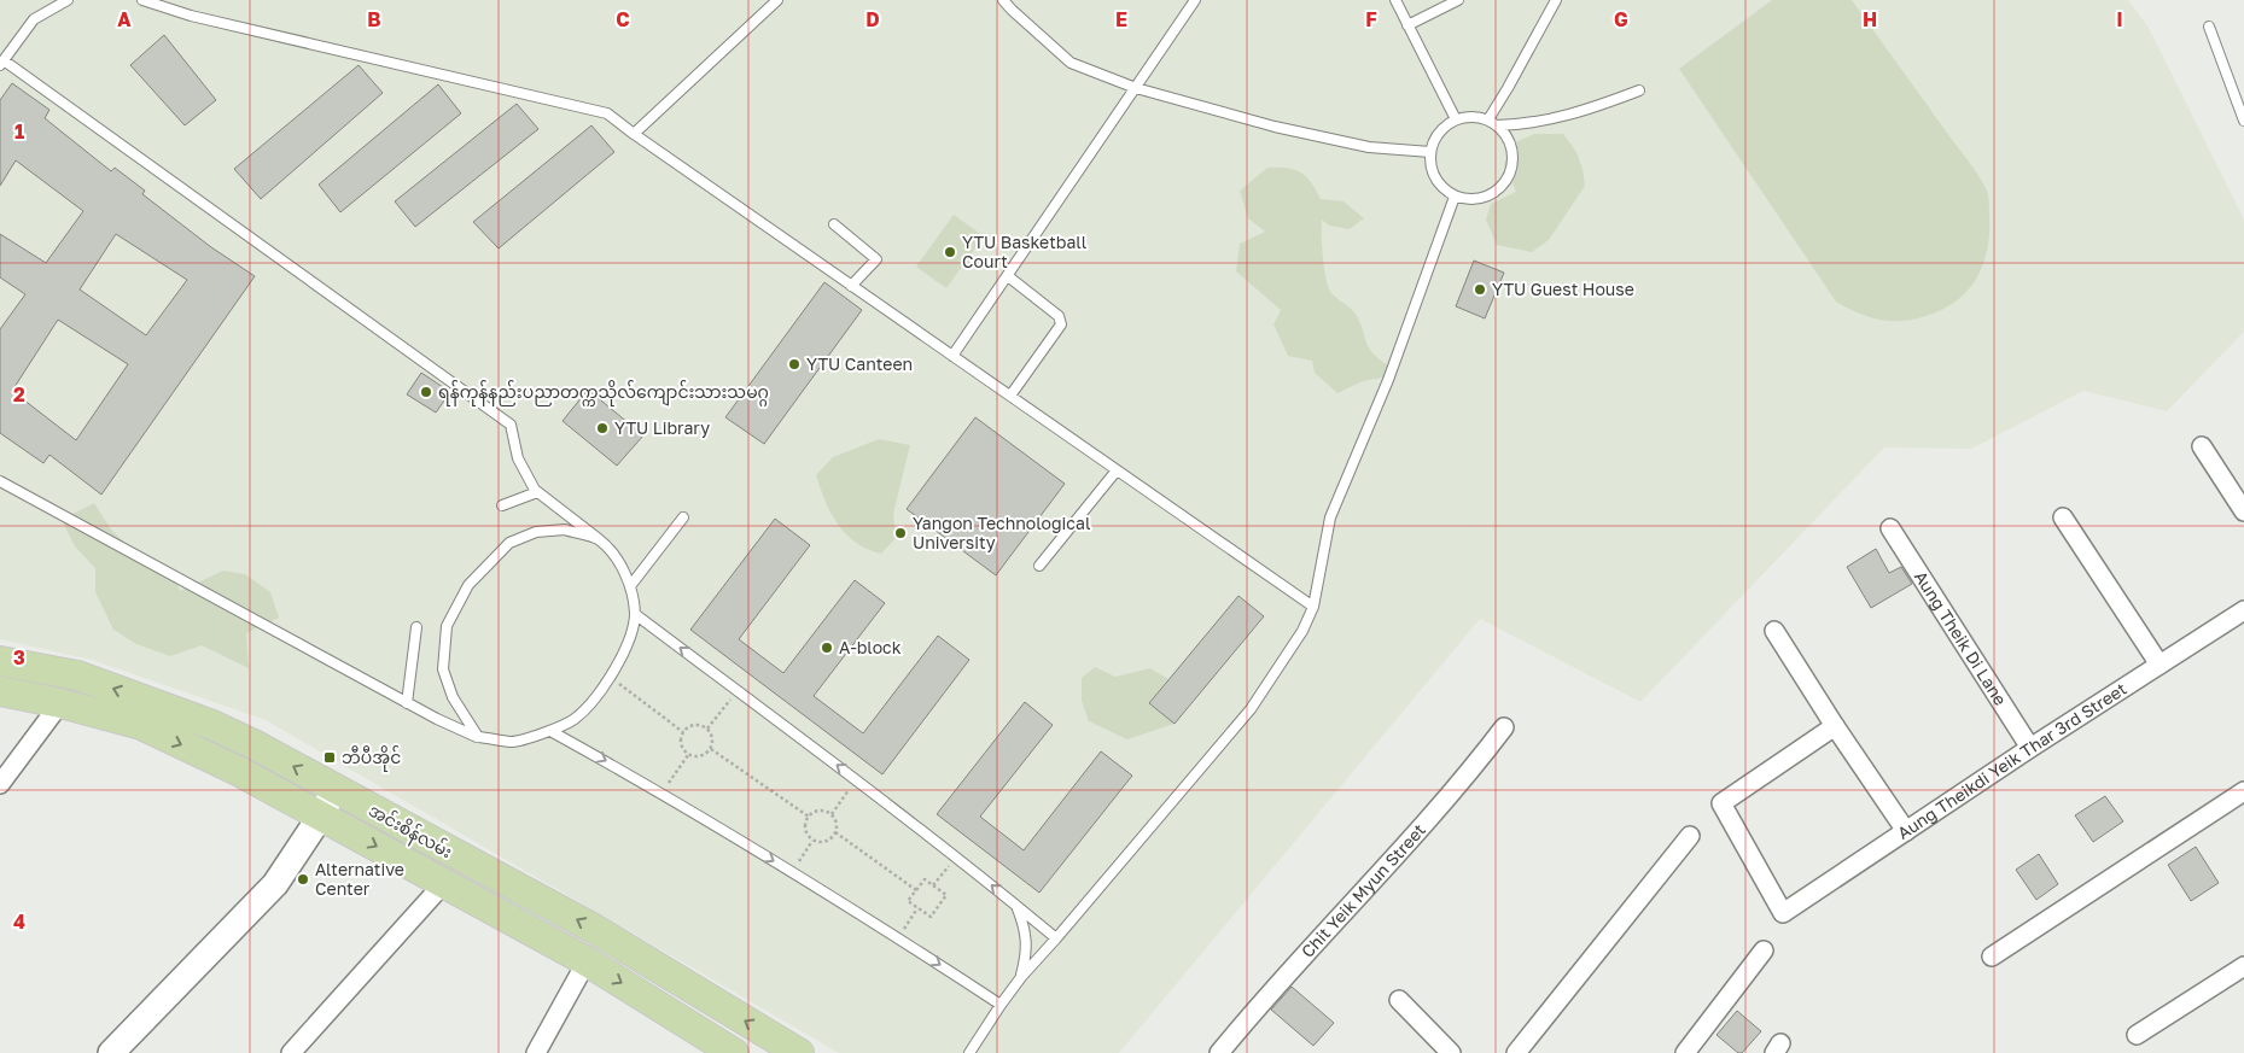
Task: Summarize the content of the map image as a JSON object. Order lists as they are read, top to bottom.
{
  "streets": {
    "main road": ["အင်းစိန်လမ်း"],
    "street": ["Aung Theik Di Lane", "Aung Theikdi Yeik Thar 3rd Street", "Chit Yeik Myun Street"]
  },
  "crossings": [
    ["Aung Theik Di Lane", "Aung Theikdi Yeik Thar 3rd Street"]
  ],
  "places": {
    "other": [
      "YTU Basketball Court",
      "YTU Guest House",
      "YTU Canteen",
      "ရန်ကုန်နည်းပညာတက္ကသိုလ်ကျောင်းသားသမဂ္ဂ",
      "YTU Library",
      "Yangon Technological University",
      "A-block",
      "Alternative Center"
    ],
    "transit": ["ဘီပီအိုင်"]
  },
  "grid": {
    "columns": [
      "A",
      "B",
      "C",
      "D",
      "E",
      "F",
      "G",
      "H",
      "I"
    ],
    "rows": [
      "1",
      "2",
      "3",
      "4"
    ]
  }
}
